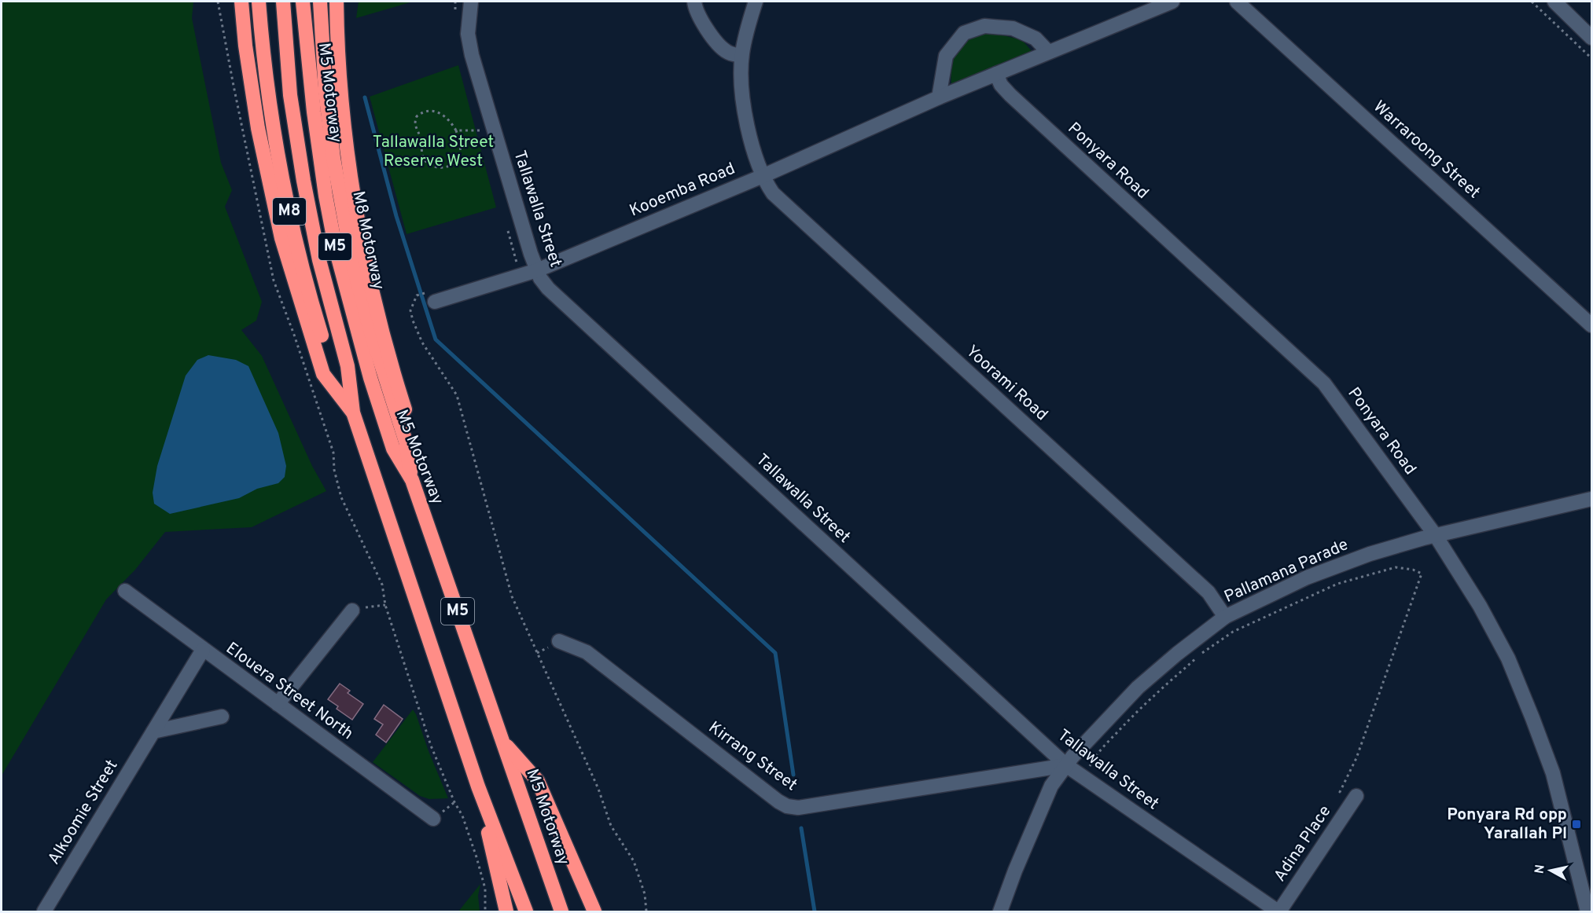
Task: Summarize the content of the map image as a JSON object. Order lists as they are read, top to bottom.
{
  "streets": {
    "highway": [
      "M5 Motorway",
      "M8",
      "M8 Motorway",
      "M5"
    ],
    "street": [
      "Warraroong Street",
      "Ponyara Road",
      "Kooemba Road",
      "Tallawalla Street",
      "Yoorami Road",
      "Pallamana Parade",
      "Elouera Street North",
      "Kirrang Street",
      "Alkoomie Street",
      "Adina Place"
    ]
  },
  "crossings": [
    ["M5 Motorway", "M8 Motorway"],
    ["Ponyara Road", "Kooemba Road"],
    ["Ponyara Road", "Pallamana Parade"],
    ["Kooemba Road", "Tallawalla Street"],
    ["Kooemba Road", "Yoorami Road"],
    ["Tallawalla Street", "Pallamana Parade"],
    ["Tallawalla Street", "Kirrang Street"],
    ["Tallawalla Street", "Adina Place"],
    ["M8", "M5"],
    ["Yoorami Road", "Pallamana Parade"],
    ["Pallamana Parade", "Kirrang Street"],
    ["Elouera Street North", "Alkoomie Street"]
  ],
  "parks": ["Tallawalla Street Reserve West"],
  "places": {
    "transit": ["Ponyara Rd opp Yarallah Pl"]
  },
  "north": "left"
}
